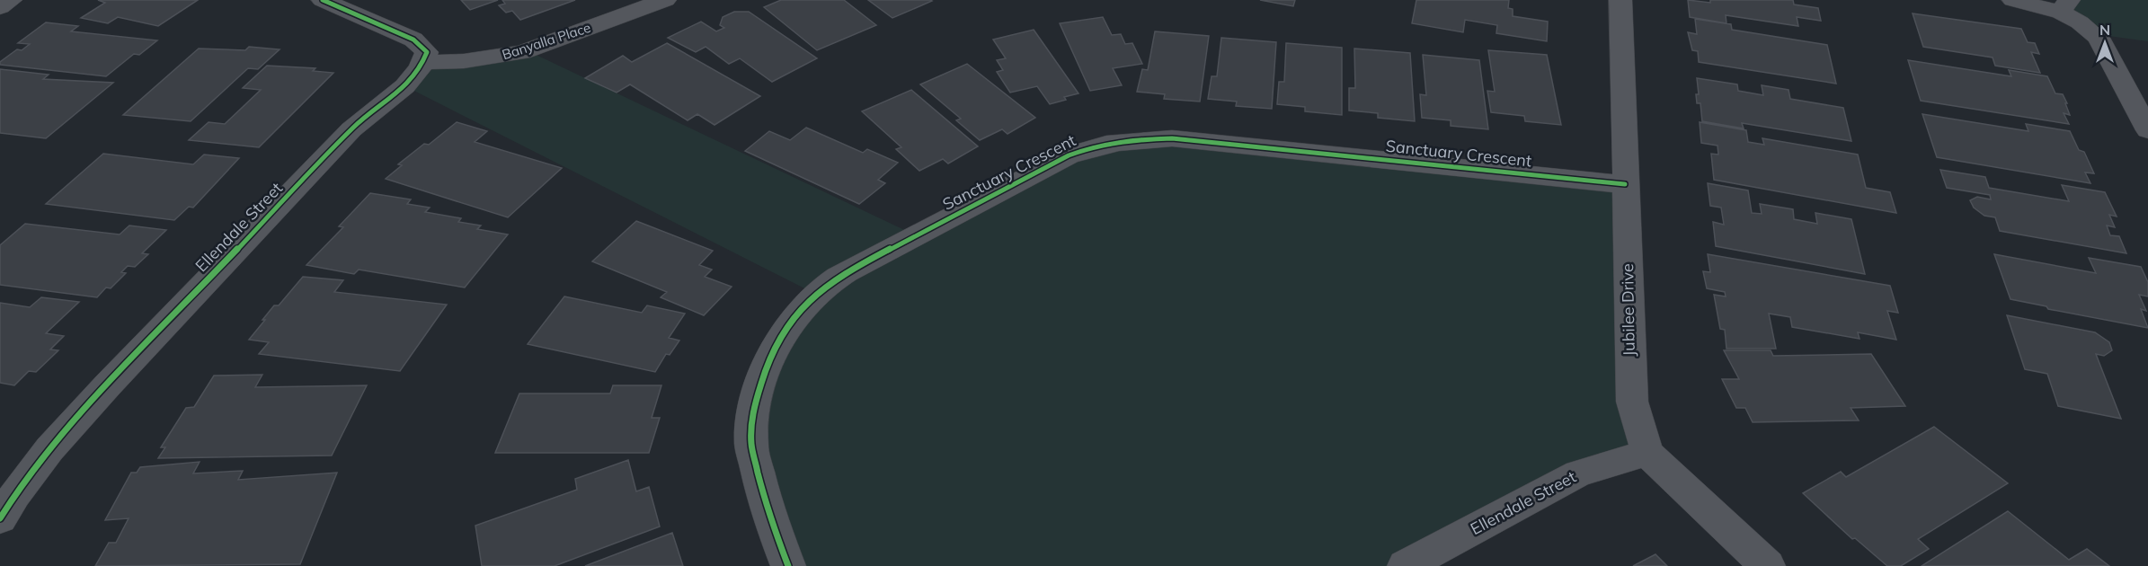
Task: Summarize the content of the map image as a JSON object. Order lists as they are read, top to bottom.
{
  "streets": {
    "street": [
      "Banyalla Place",
      "Sanctuary Crescent",
      "Ellendale Street",
      "Jubilee Drive"
    ]
  },
  "crossings": [
    ["Banyalla Place", "Ellendale Street"],
    ["Sanctuary Crescent", "Jubilee Drive"],
    ["Ellendale Street", "Jubilee Drive"]
  ],
  "north": "top"
}
